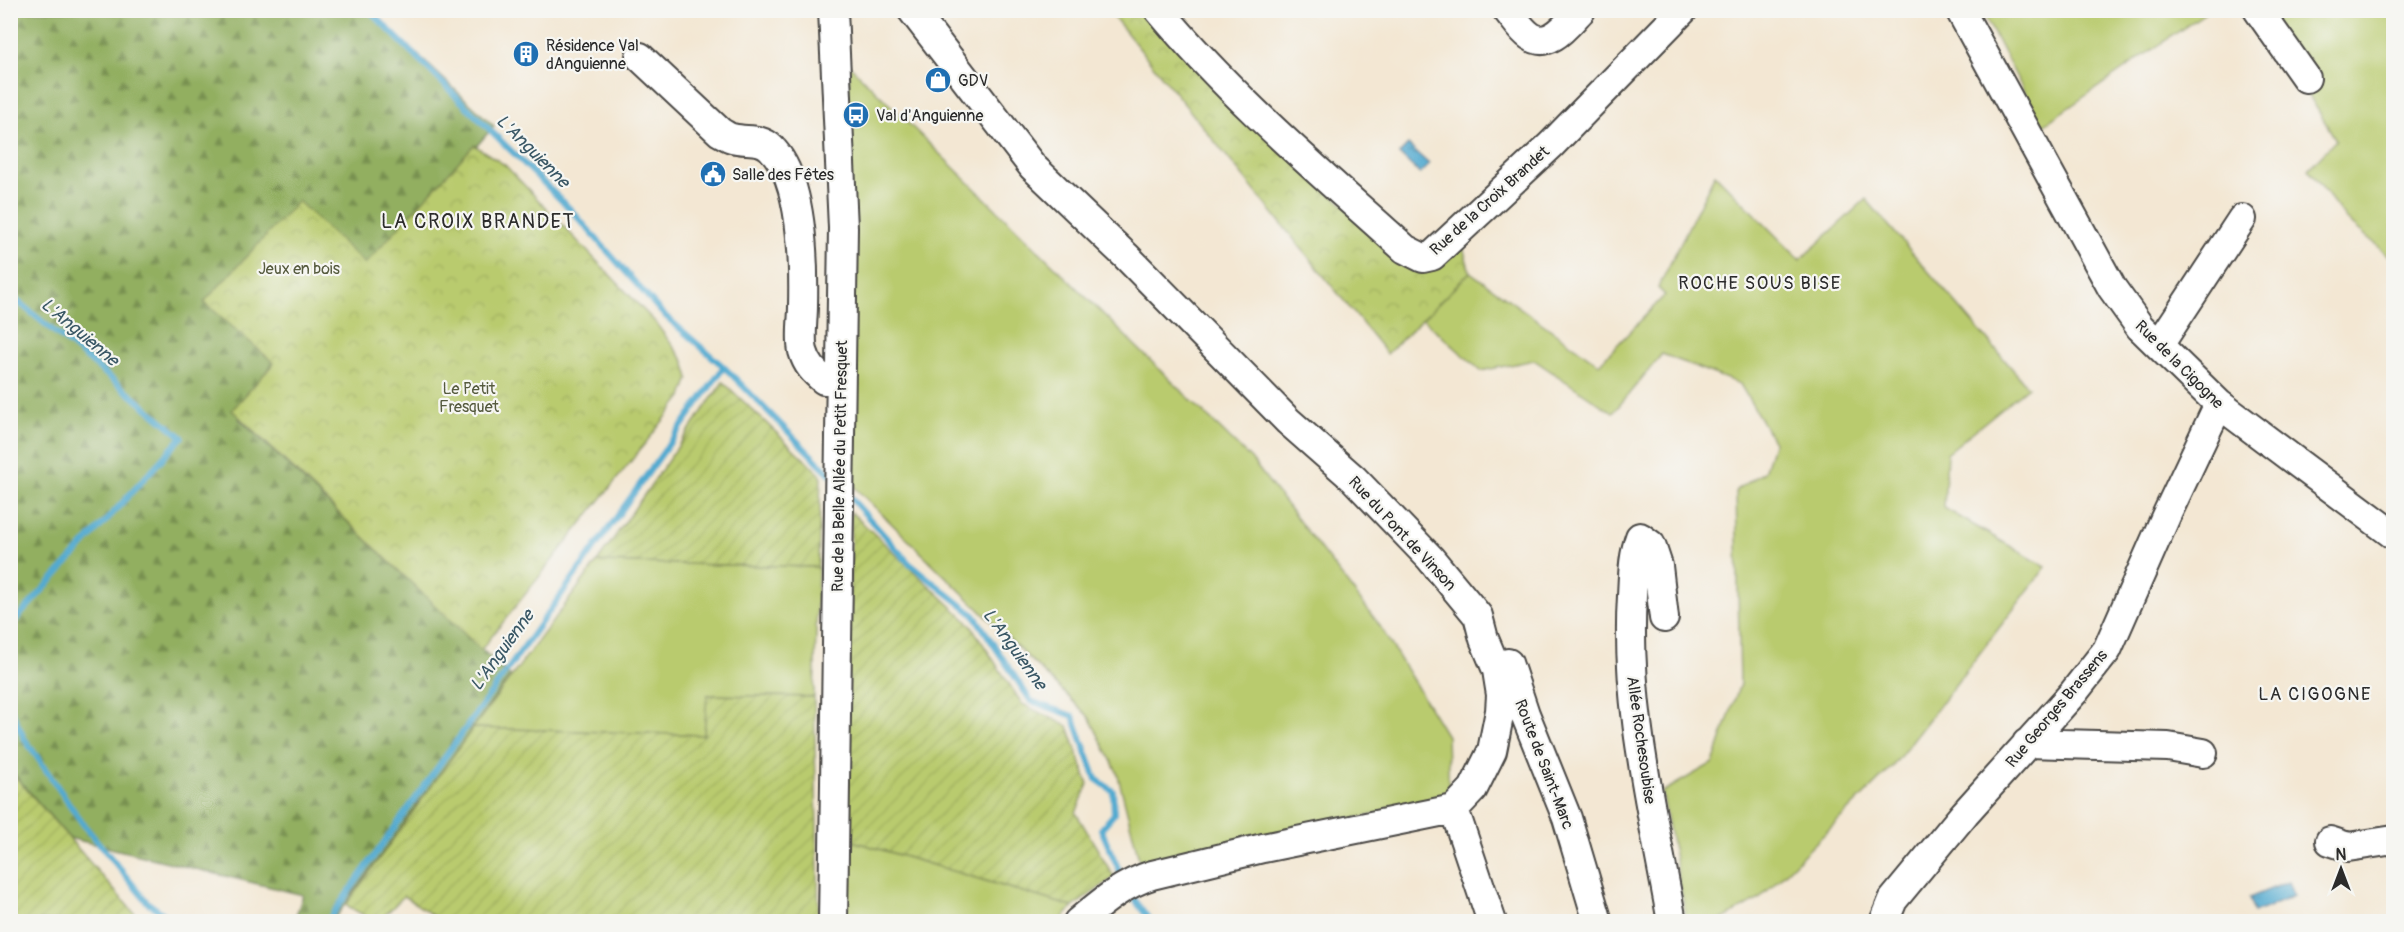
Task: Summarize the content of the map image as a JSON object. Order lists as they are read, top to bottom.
{
  "streets": {
    "street": [
      "Rue de la Croix Brandet",
      "Rue de la Cigogne",
      "Rue de la Belle Allée du Petit Fresquet",
      "Rue du Pont de Vinson",
      "Rue Georges Brassens",
      "Allée Rochesoubise",
      "Route de Saint-Marc"
    ]
  },
  "crossings": [
    ["Rue de la Cigogne", "Rue Georges Brassens"],
    ["Rue du Pont de Vinson", "Route de Saint-Marc"]
  ],
  "districts": ["LA CROIX BRANDET", "ROCHE SOUS BISE", "LA CIGOGNE"],
  "water": ["L'Anguienne"],
  "parks": ["Jeux en bois", "Le Petit Fresquet"],
  "places": {
    "building": ["Résidence Val dAnguienne"],
    "shop": ["GDV"],
    "bus stop": ["Val d'Anguienne"],
    "public building": ["Salle des Fêtes"]
  },
  "north": "top"
}
